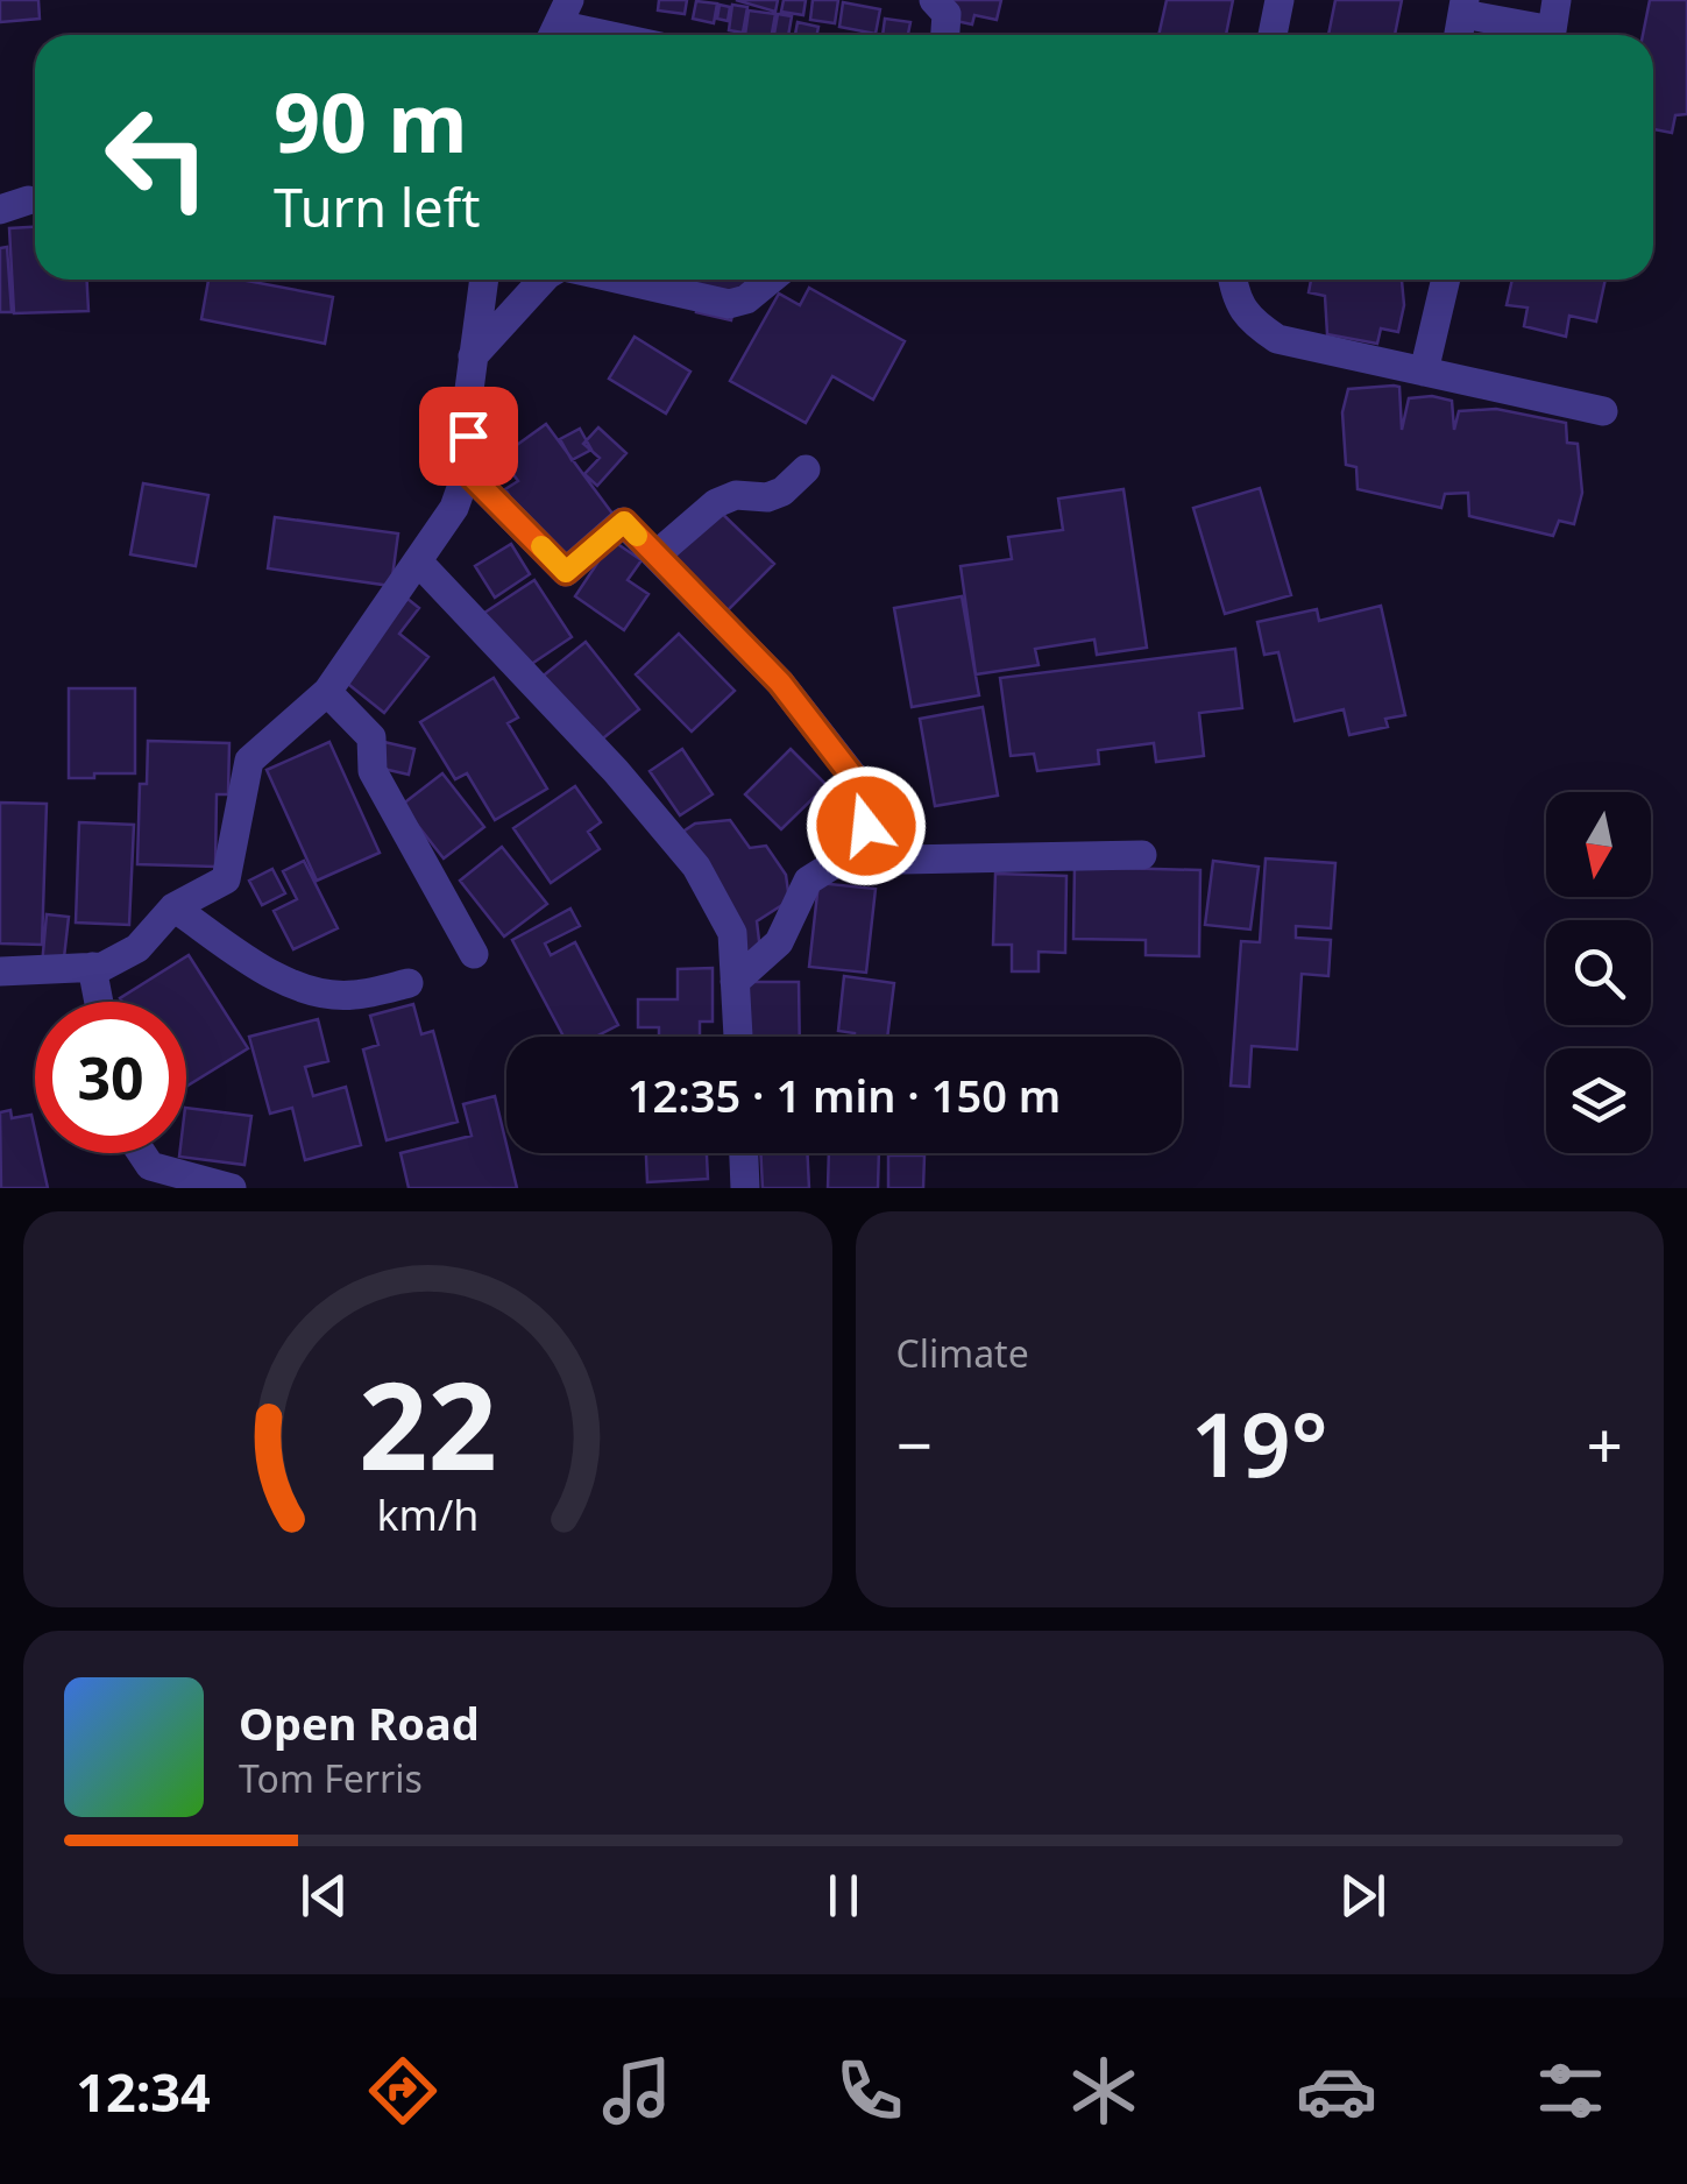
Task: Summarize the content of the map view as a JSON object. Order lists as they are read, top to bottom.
{
  "north": "bottom",
  "page": {
    "turn": ["90 m", "Turn left"],
    "limit": "30",
    "trip": "12:35 · 1 min · 150 m",
    "tile": "Climate",
    "heat": ["−", "19°", "+"],
    "song": ["Open Road", "Tom Ferris"],
    "tabs": "12:34",
    "gauge": ["22", "km/h"]
  }
}
